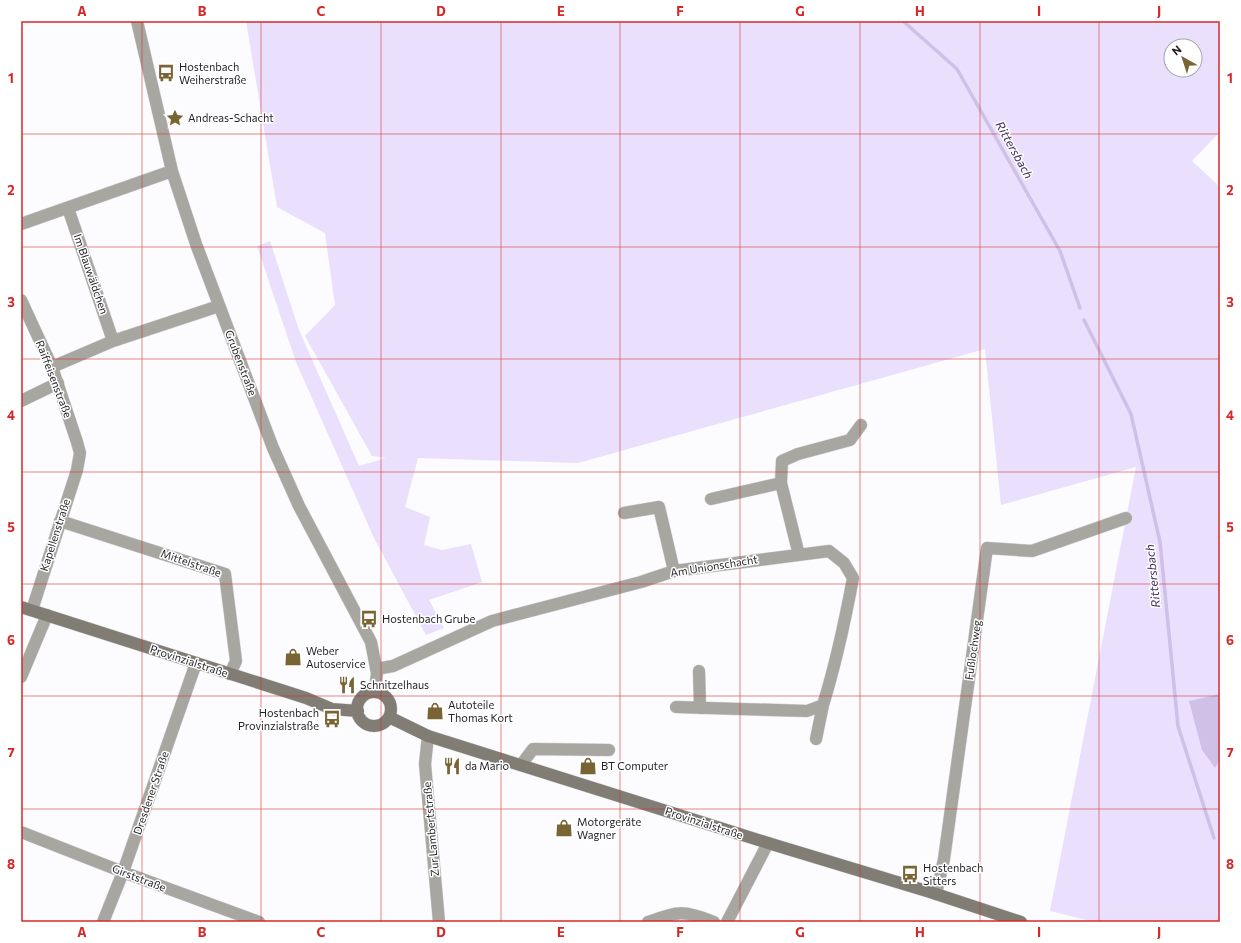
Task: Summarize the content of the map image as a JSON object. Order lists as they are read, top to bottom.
{
  "streets": {
    "street": [
      "Im Blauwäldchen",
      "Grubenstraße",
      "Raiffeisenstraße",
      "Kapellenstraße",
      "Mittelstraße",
      "Am Unionschacht",
      "Fußlochweg",
      "Provinzialstraße",
      "Dresdener Straße",
      "Zur Lambertstraße",
      "Girststraße"
    ]
  },
  "crossings": [
    ["Grubenstraße", "Am Unionschacht"],
    ["Grubenstraße", "Provinzialstraße"],
    ["Raiffeisenstraße", "Kapellenstraße"],
    ["Kapellenstraße", "Mittelstraße"],
    ["Kapellenstraße", "Provinzialstraße"],
    ["Mittelstraße", "Provinzialstraße"],
    ["Fußlochweg", "Provinzialstraße"],
    ["Provinzialstraße", "Dresdener Straße"],
    ["Provinzialstraße", "Zur Lambertstraße"],
    ["Dresdener Straße", "Girststraße"]
  ],
  "water": ["Rittersbach"],
  "places": {
    "bus stop": [
      "Hostenbach Weiherstraße",
      "Hostenbach Grube",
      "Hostenbach Provinzialstraße",
      "Hostenbach Sitters"
    ],
    "place": ["Andreas-Schacht"],
    "shop": [
      "Weber Autoservice",
      "Autoteile Thomas Kort",
      "BT Computer",
      "Motorgeräte Wagner"
    ],
    "restaurant": ["Schnitzelhaus", "da Mario"]
  },
  "north": "top left",
  "grid": {
    "columns": [
      "A",
      "B",
      "C",
      "D",
      "E",
      "F",
      "G",
      "H",
      "I",
      "J"
    ],
    "rows": [
      "1",
      "2",
      "3",
      "4",
      "5",
      "6",
      "7",
      "8"
    ]
  }
}
